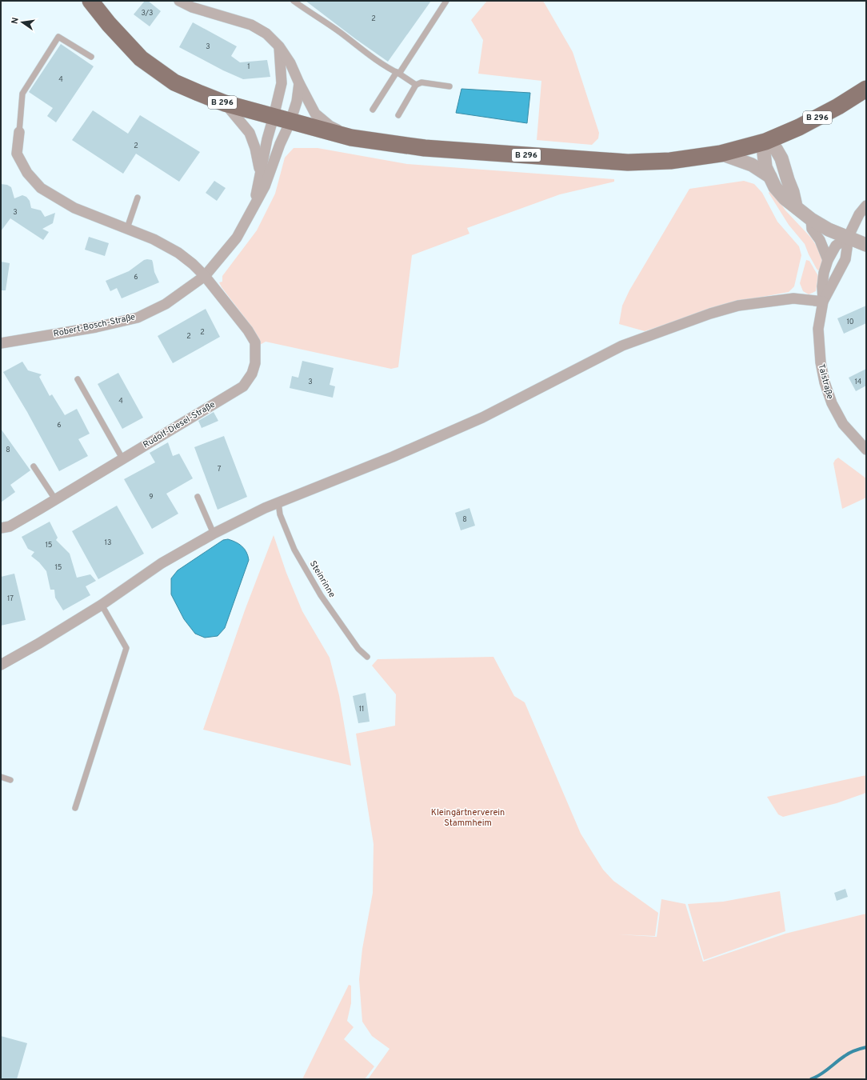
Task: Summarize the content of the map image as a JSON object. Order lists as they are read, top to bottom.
{
  "streets": {
    "main road": ["B 296"],
    "street": ["Robert-Bosch-Straße", "Talstraße", "Rudolf-Diesel-Straße"],
    "lane": ["Steinrinne"]
  },
  "crossings": [
    ["B 296", "Robert-Bosch-Straße"],
    ["Robert-Bosch-Straße", "Rudolf-Diesel-Straße"]
  ],
  "parks": ["Kleingärtnerverein Stammheim"],
  "house_numbers": [
    "3/3",
    "2",
    "3",
    "1",
    "4",
    "2",
    "3",
    "6",
    "10",
    "2",
    "2",
    "3",
    "14",
    "4",
    "6",
    "8",
    "7",
    "9",
    "8",
    "13",
    "15",
    "15",
    "17",
    "11"
  ],
  "north": "left"
}
